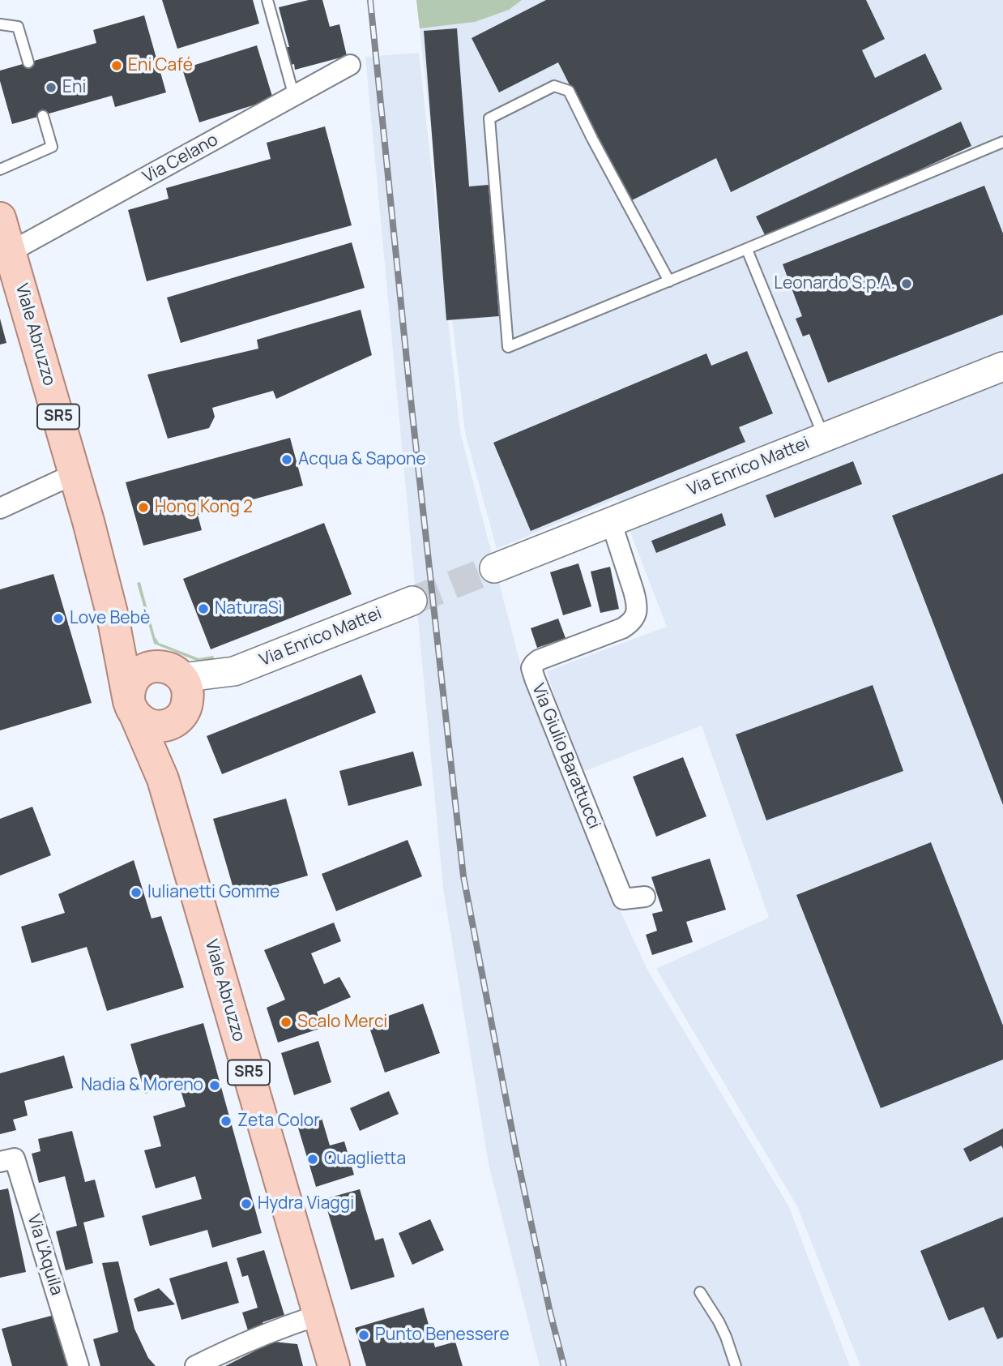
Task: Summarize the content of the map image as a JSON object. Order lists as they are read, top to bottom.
{
  "streets": {
    "main road": ["Viale Abruzzo", "SR5"],
    "street": [
      "Via Celano",
      "Via Enrico Mattei",
      "Via Giulio Barattucci",
      "Via L'Aquila"
    ]
  },
  "crossings": [
    ["Via Celano", "Viale Abruzzo"],
    ["Viale Abruzzo", "Via Enrico Mattei"],
    ["Via Enrico Mattei", "Via Giulio Barattucci"]
  ],
  "places": [
    "Eni Café",
    "Eni",
    "Leonardo S.p.A.",
    "Acqua & Sapone",
    "Hong Kong 2",
    "NaturaSì",
    "Love Bebè",
    "Iulianetti Gomme",
    "Scalo Merci",
    "Nadia & Moreno",
    "Zeta Color",
    "Quaglietta",
    "Hydra Viaggi",
    "Punto Benessere"
  ]
}
